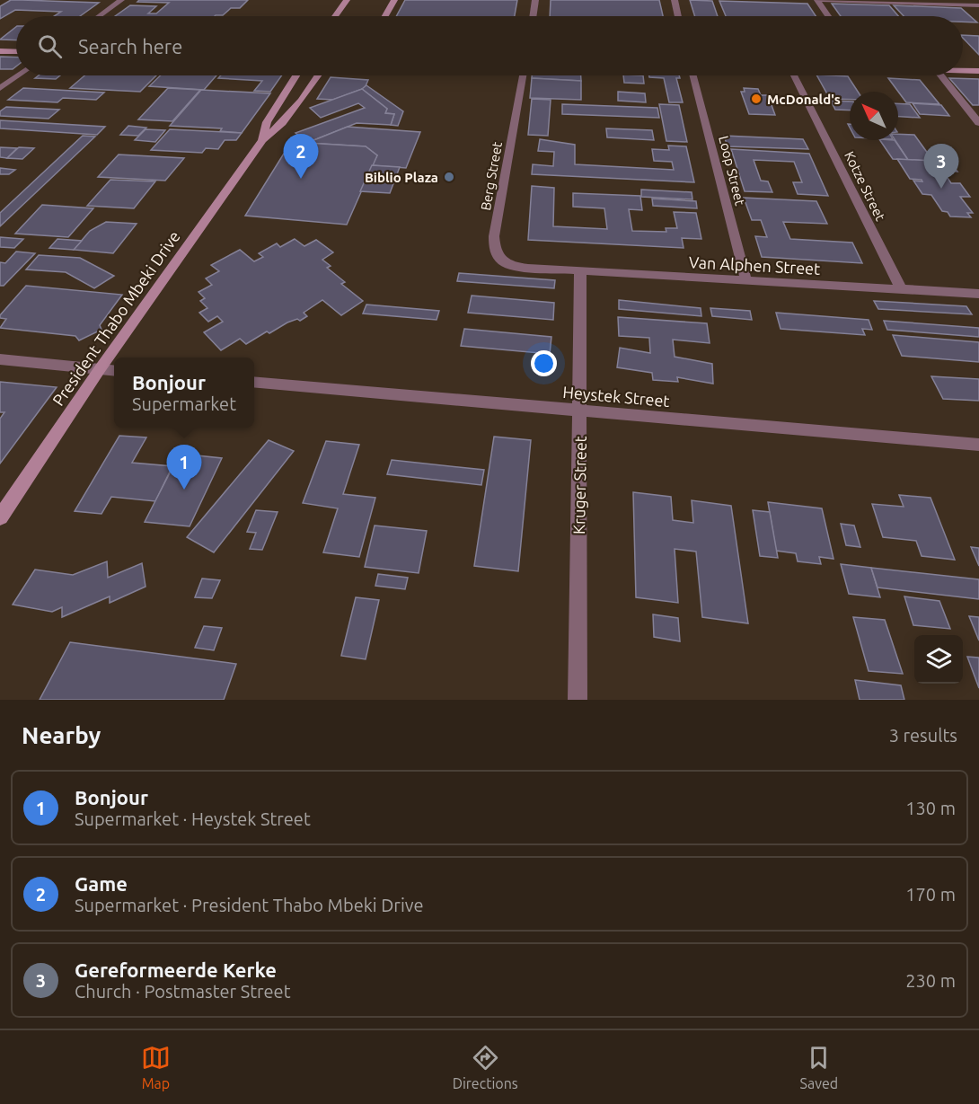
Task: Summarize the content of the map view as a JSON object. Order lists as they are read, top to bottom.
{
  "streets": {
    "street": [
      "Loop Street",
      "Berg Street",
      "Kotze Street",
      "Van Alphen Street",
      "President Thabo Mbeki Drive",
      "Heystek Street",
      "Kruger Street"
    ]
  },
  "crossings": [
    ["Loop Street", "Van Alphen Street"],
    ["Berg Street", "Van Alphen Street"],
    ["Kotze Street", "Van Alphen Street"],
    ["Van Alphen Street", "Kruger Street"],
    ["Heystek Street", "Kruger Street"]
  ],
  "places": ["McDonald's", "Biblio Plaza"],
  "north": "top left",
  "page": {
    "search": "Search here",
    "pins": ["2", "3", "1"],
    "popup": ["Bonjour", "Supermarket"],
    "heading": ["Nearby", "3 results"],
    "list": [
      {
        "mark": "1",
        "name": "Bonjour",
        "note": "Supermarket · Heystek Street",
        "value": "130 m"
      },
      {
        "mark": "2",
        "name": "Game",
        "note": "Supermarket · President Thabo Mbeki Drive",
        "value": "170 m"
      },
      {
        "mark": "3",
        "name": "Gereformeerde Kerke",
        "note": "Church · Postmaster Street",
        "value": "230 m"
      }
    ],
    "nav": ["Map", "Directions", "Saved"]
  }
}
